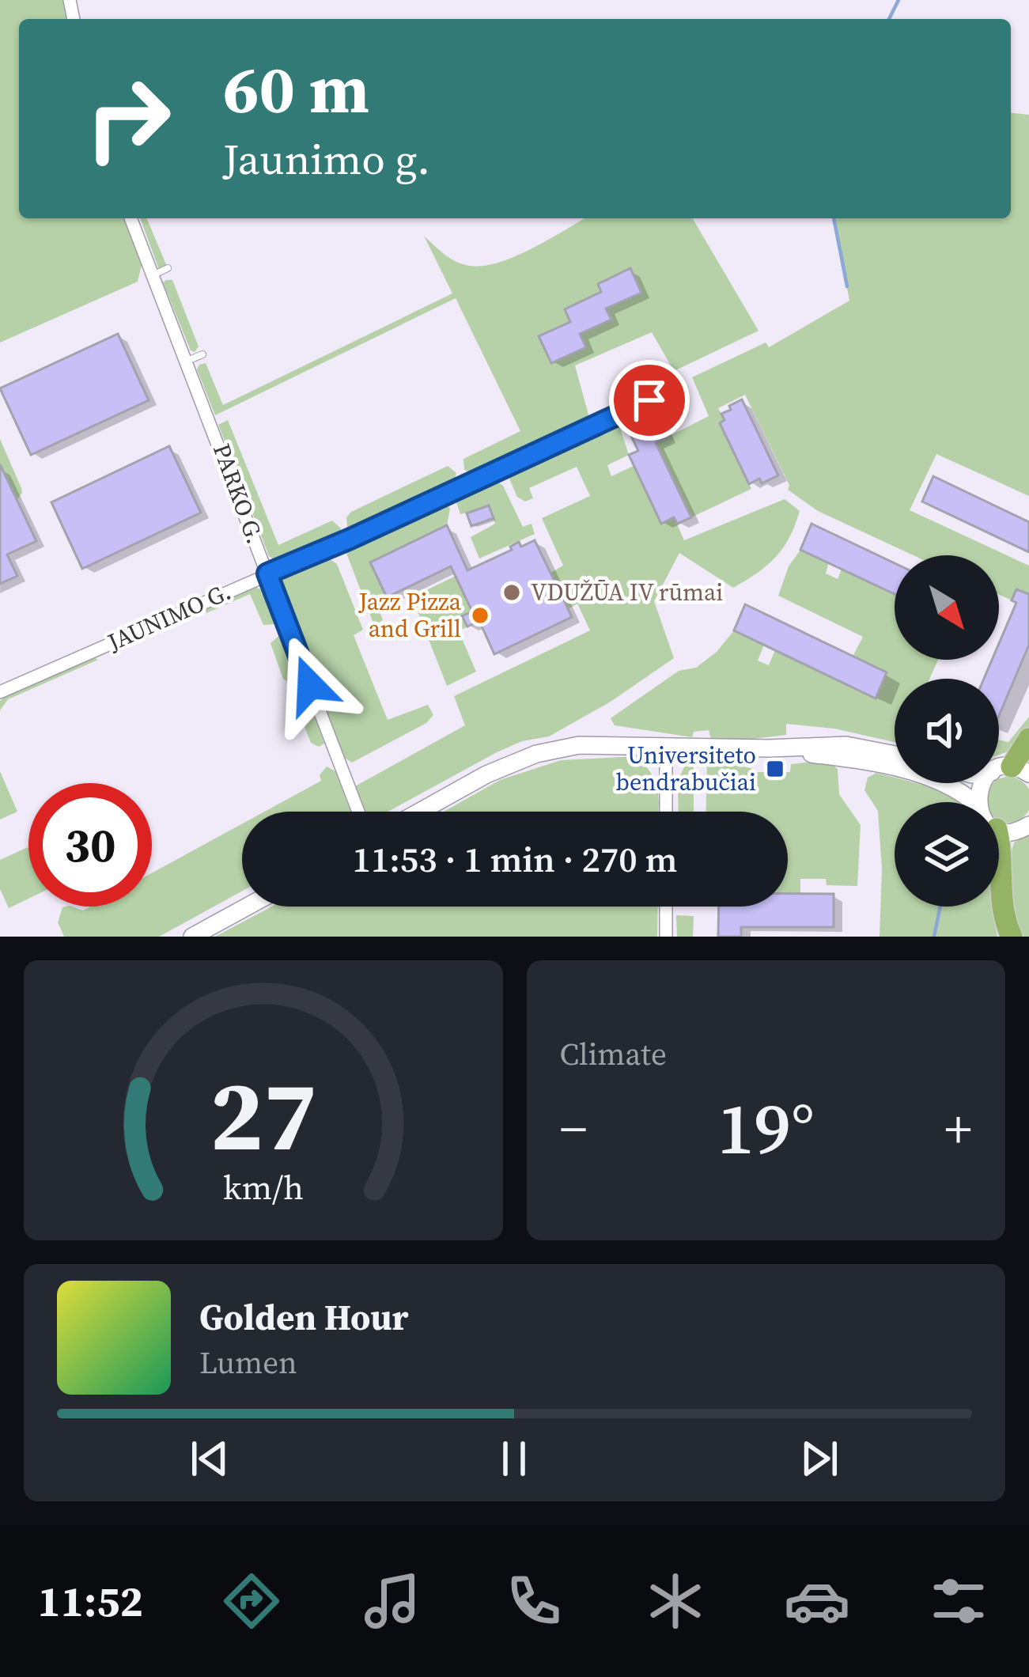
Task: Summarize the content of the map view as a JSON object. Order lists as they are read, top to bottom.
{
  "streets": {
    "street": ["PARKO G.", "JAUNIMO G."]
  },
  "crossings": [
    ["PARKO G.", "JAUNIMO G."]
  ],
  "places": {
    "other": ["VDUŽŪA IV rūmai", "Jazz Pizza and Grill"],
    "transit": ["Universiteto bendrabučiai"]
  },
  "north": "bottom right",
  "page": {
    "turn": ["60 m", "Jaunimo g."],
    "limit": "30",
    "trip": "11:53 · 1 min · 270 m",
    "tile": "Climate",
    "heat": ["−", "19°", "+"],
    "song": ["Golden Hour", "Lumen"],
    "tabs": "11:52",
    "gauge": ["27", "km/h"]
  }
}
